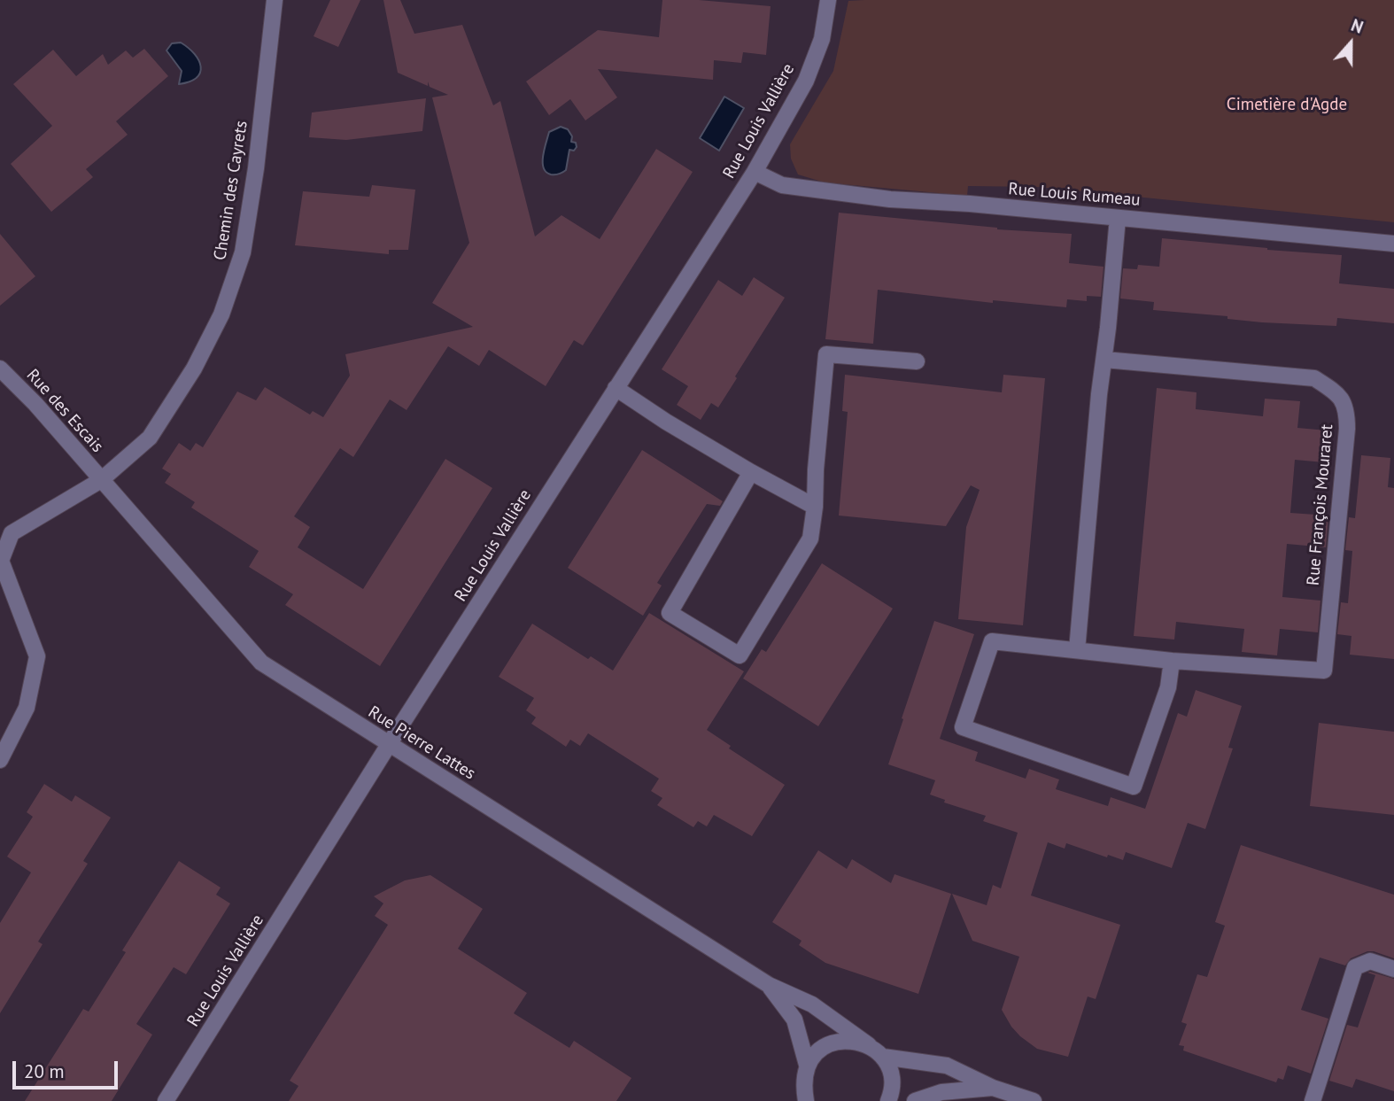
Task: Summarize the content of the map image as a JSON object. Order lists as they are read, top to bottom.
{
  "streets": {
    "street": [
      "Rue Louis Vallière",
      "Chemin des Cayrets",
      "Rue Louis Rumeau",
      "Rue des Escais",
      "Rue François Mouraret",
      "Rue Pierre Lattes"
    ]
  },
  "crossings": [
    ["Rue Louis Vallière", "Rue Louis Rumeau"],
    ["Rue Louis Vallière", "Rue Pierre Lattes"],
    ["Chemin des Cayrets", "Rue des Escais"],
    ["Chemin des Cayrets", "Rue Pierre Lattes"],
    ["Rue des Escais", "Rue Pierre Lattes"]
  ],
  "parks": ["Cimetière d'Agde"],
  "scale_bar": "20 m",
  "north": "top"
}
